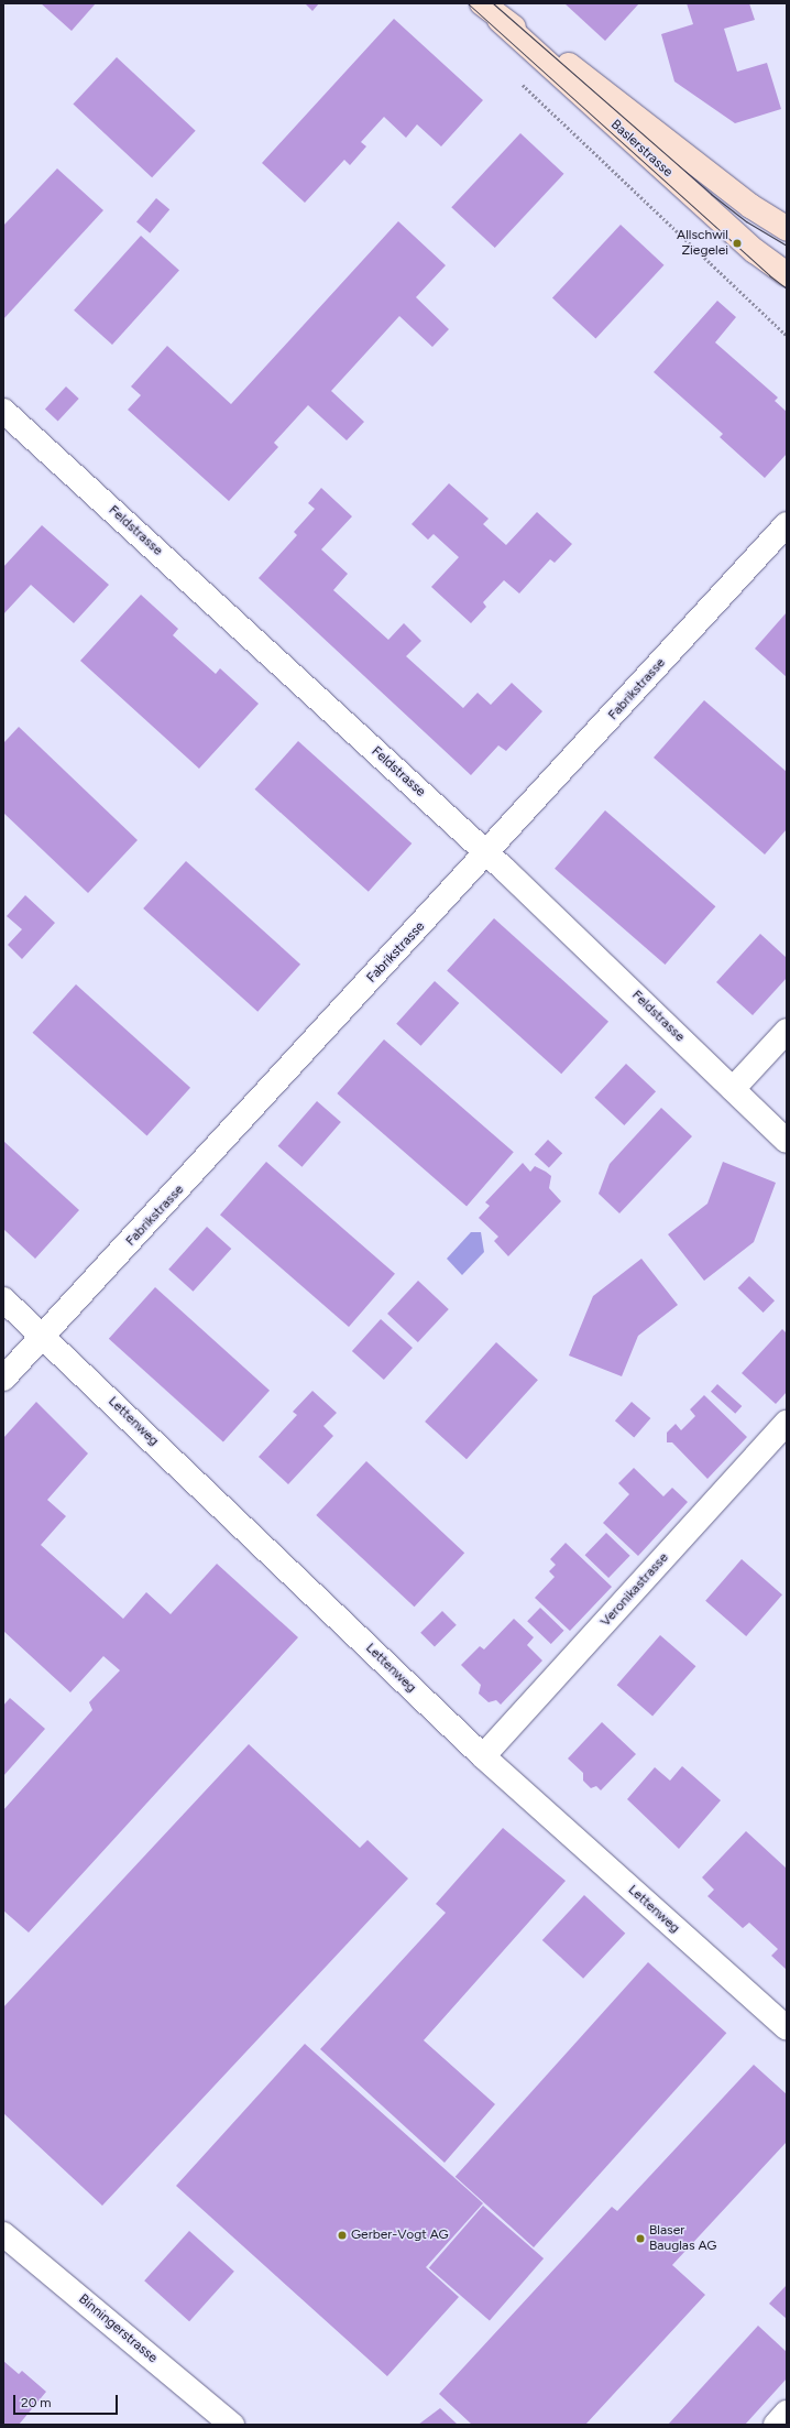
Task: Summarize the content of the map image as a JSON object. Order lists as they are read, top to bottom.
{
  "streets": {
    "main road": ["Baslerstrasse"],
    "street": [
      "Feldstrasse",
      "Fabrikstrasse",
      "Lettenweg",
      "Veronikastrasse",
      "Binningerstrasse"
    ]
  },
  "crossings": [
    ["Feldstrasse", "Fabrikstrasse"],
    ["Fabrikstrasse", "Lettenweg"],
    ["Lettenweg", "Veronikastrasse"]
  ],
  "places": ["Allschwil Ziegelei", "Gerber-Vogt AG", "Blaser Bauglas AG"],
  "scale_bar": "20 m"
}
